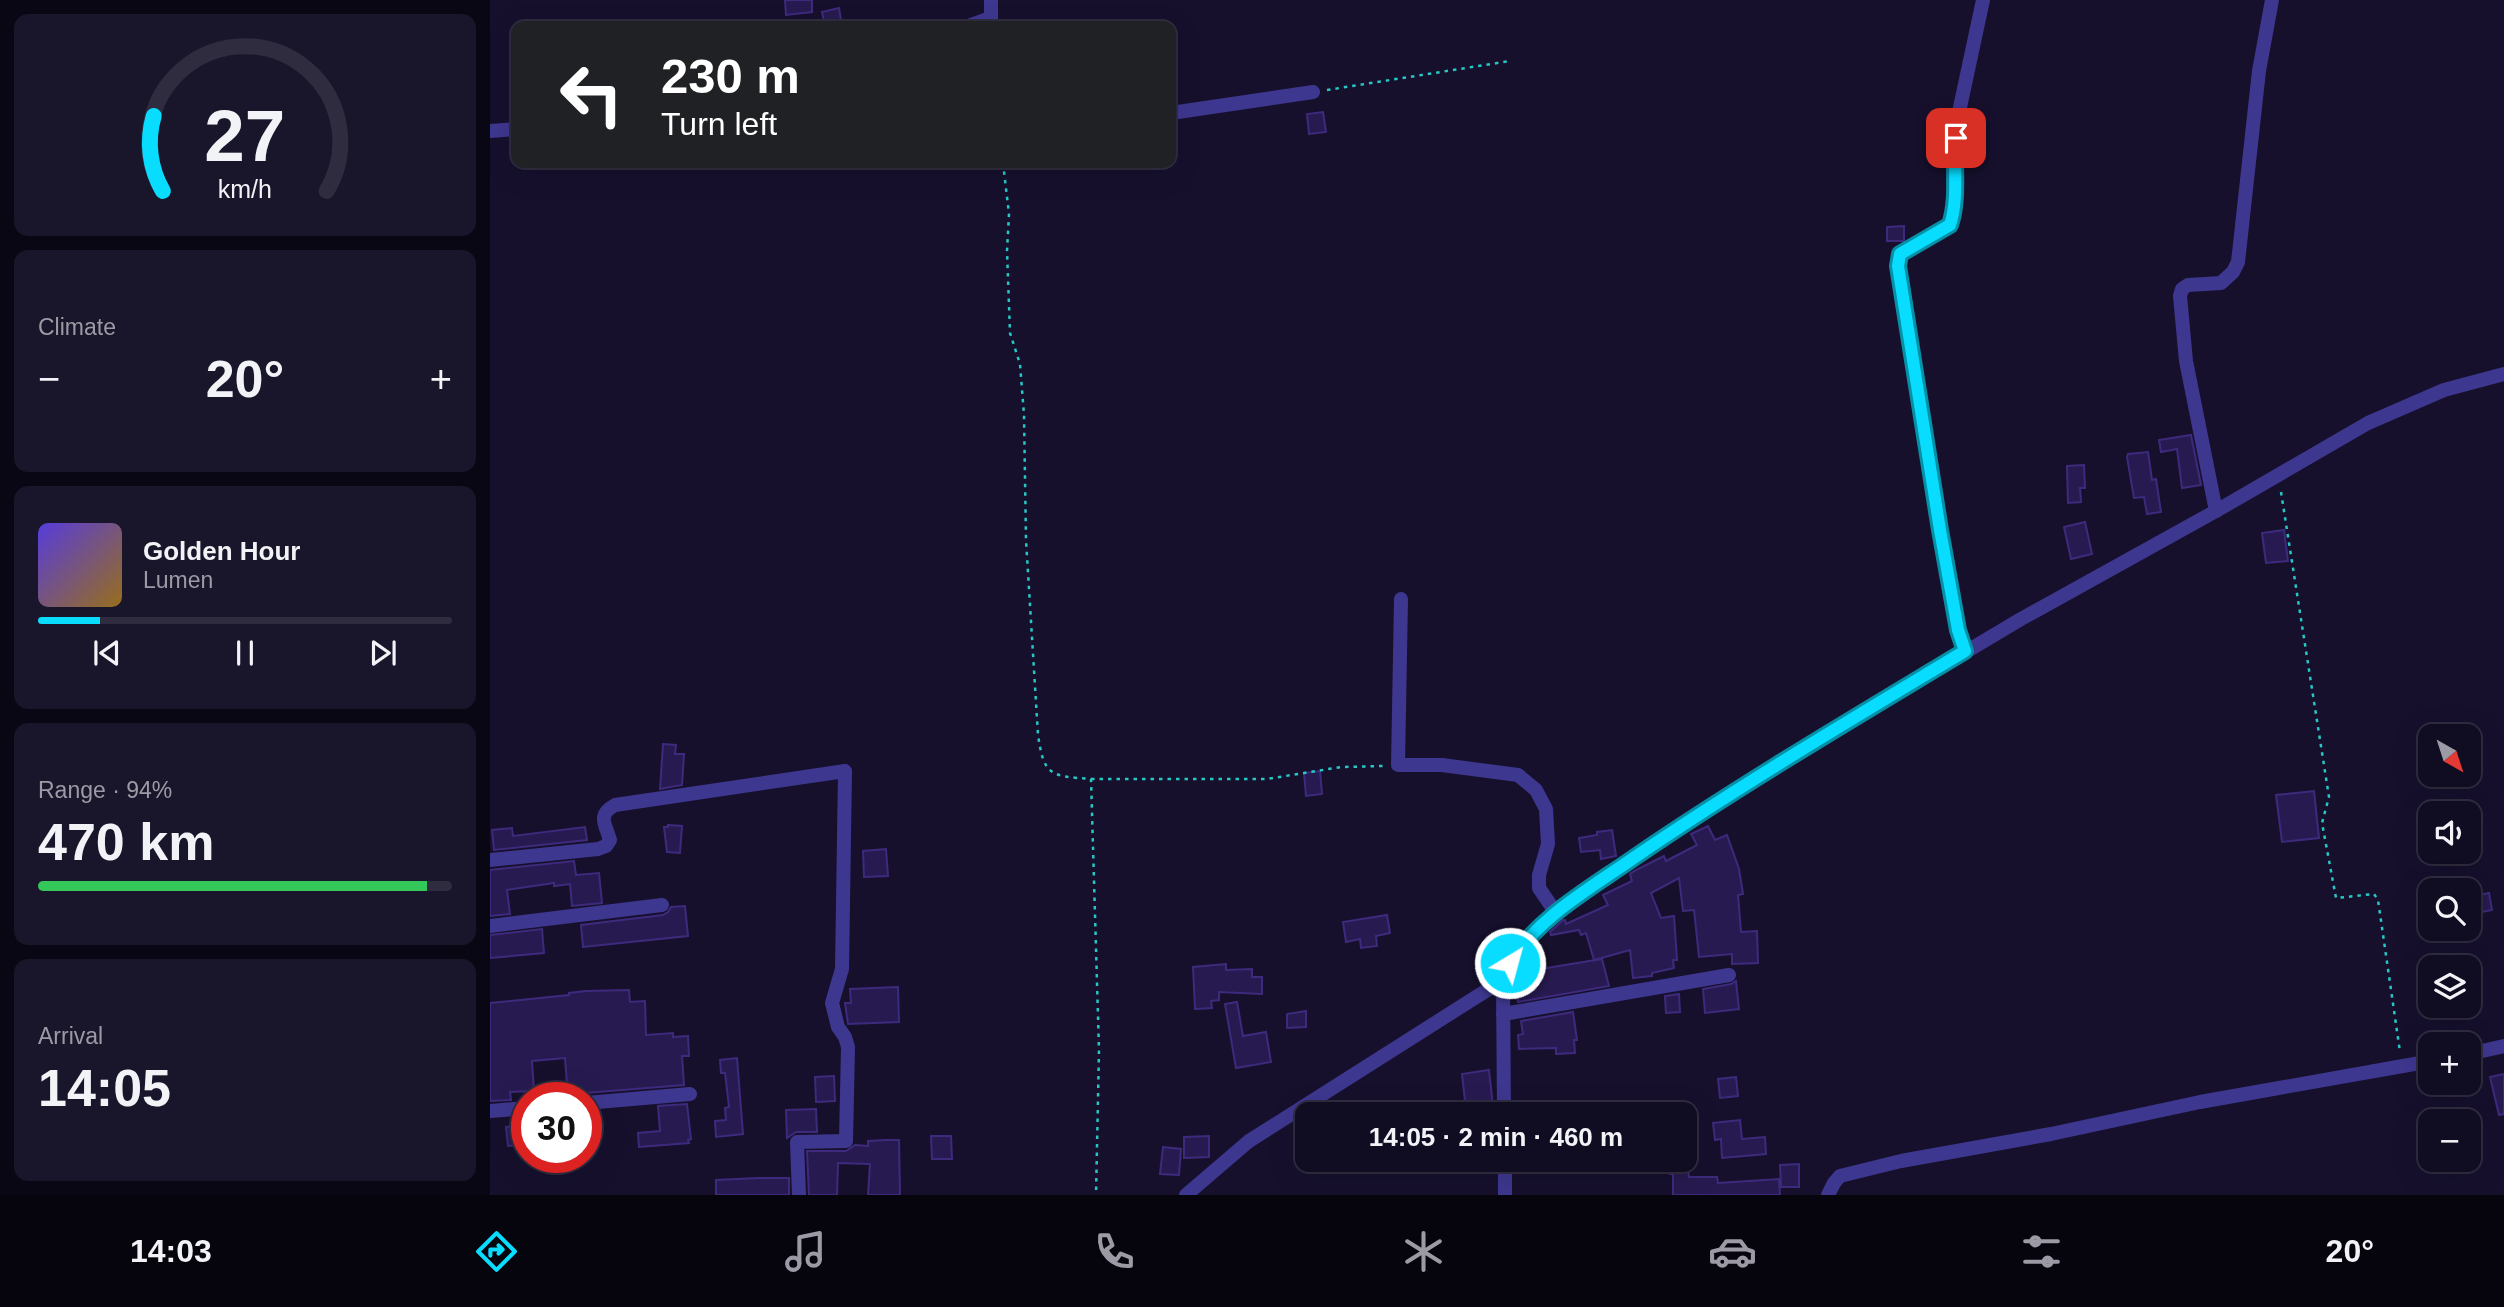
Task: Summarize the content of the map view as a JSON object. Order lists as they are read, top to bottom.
{
  "north": "bottom right",
  "page": {
    "turn": ["230 m", "Turn left"],
    "tile": [
      "Climate",
      ["Range · 94%", "470 km"],
      ["Arrival", "14:05"]
    ],
    "heat": ["−", "20°", "+"],
    "song": ["Golden Hour", "Lumen"],
    "map_buttons": ["+", "−"],
    "limit": "30",
    "trip": "14:05 · 2 min · 460 m",
    "tabs": ["14:03", "20°"],
    "gauge": ["27", "km/h"]
  }
}
